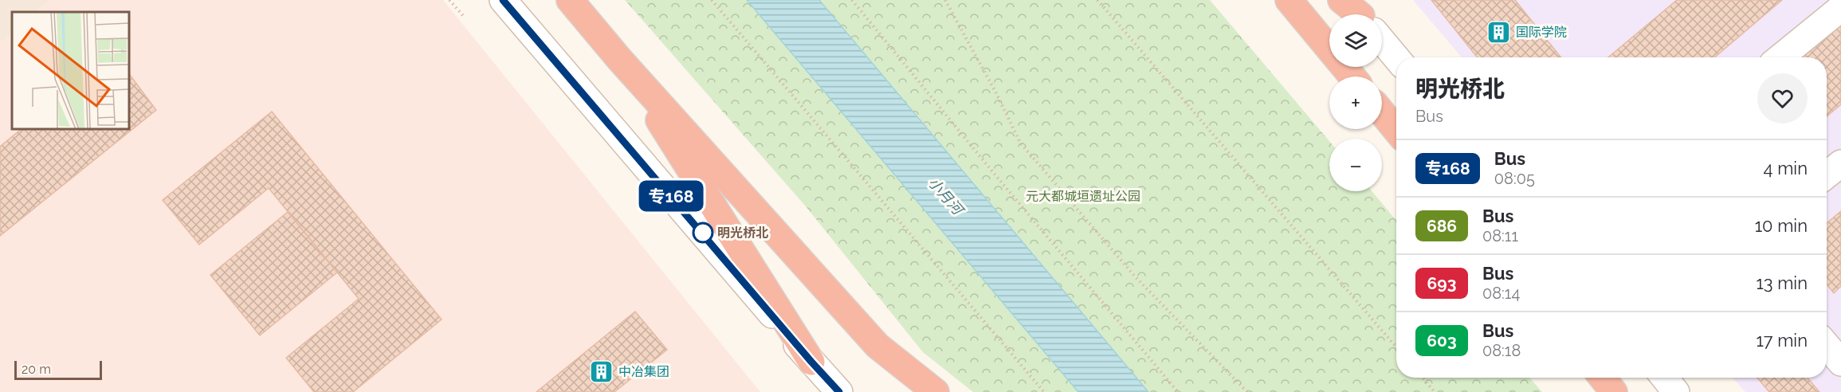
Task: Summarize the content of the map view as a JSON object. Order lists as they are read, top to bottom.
{
  "water": ["小月河"],
  "parks": ["元大都城垣遗址公园"],
  "places": {
    "building": ["国际学院", "中冶集团"],
    "other": ["明光桥北"]
  },
  "lines": ["bus line 专168"],
  "scale_bar": "20 m",
  "page": {
    "on_map": "专168",
    "map_buttons": ["+", "−"],
    "heading": ["明光桥北", "Bus"],
    "list": [
      {
        "mark": "专168",
        "name": "Bus",
        "note": "08:05",
        "value": "4 min"
      },
      {
        "mark": "686",
        "name": "Bus",
        "note": "08:11",
        "value": "10 min"
      },
      {
        "mark": "693",
        "name": "Bus",
        "note": "08:14",
        "value": "13 min"
      },
      {
        "mark": "603",
        "name": "Bus",
        "note": "08:18",
        "value": "17 min"
      }
    ],
    "scale": "20 m"
  }
}
